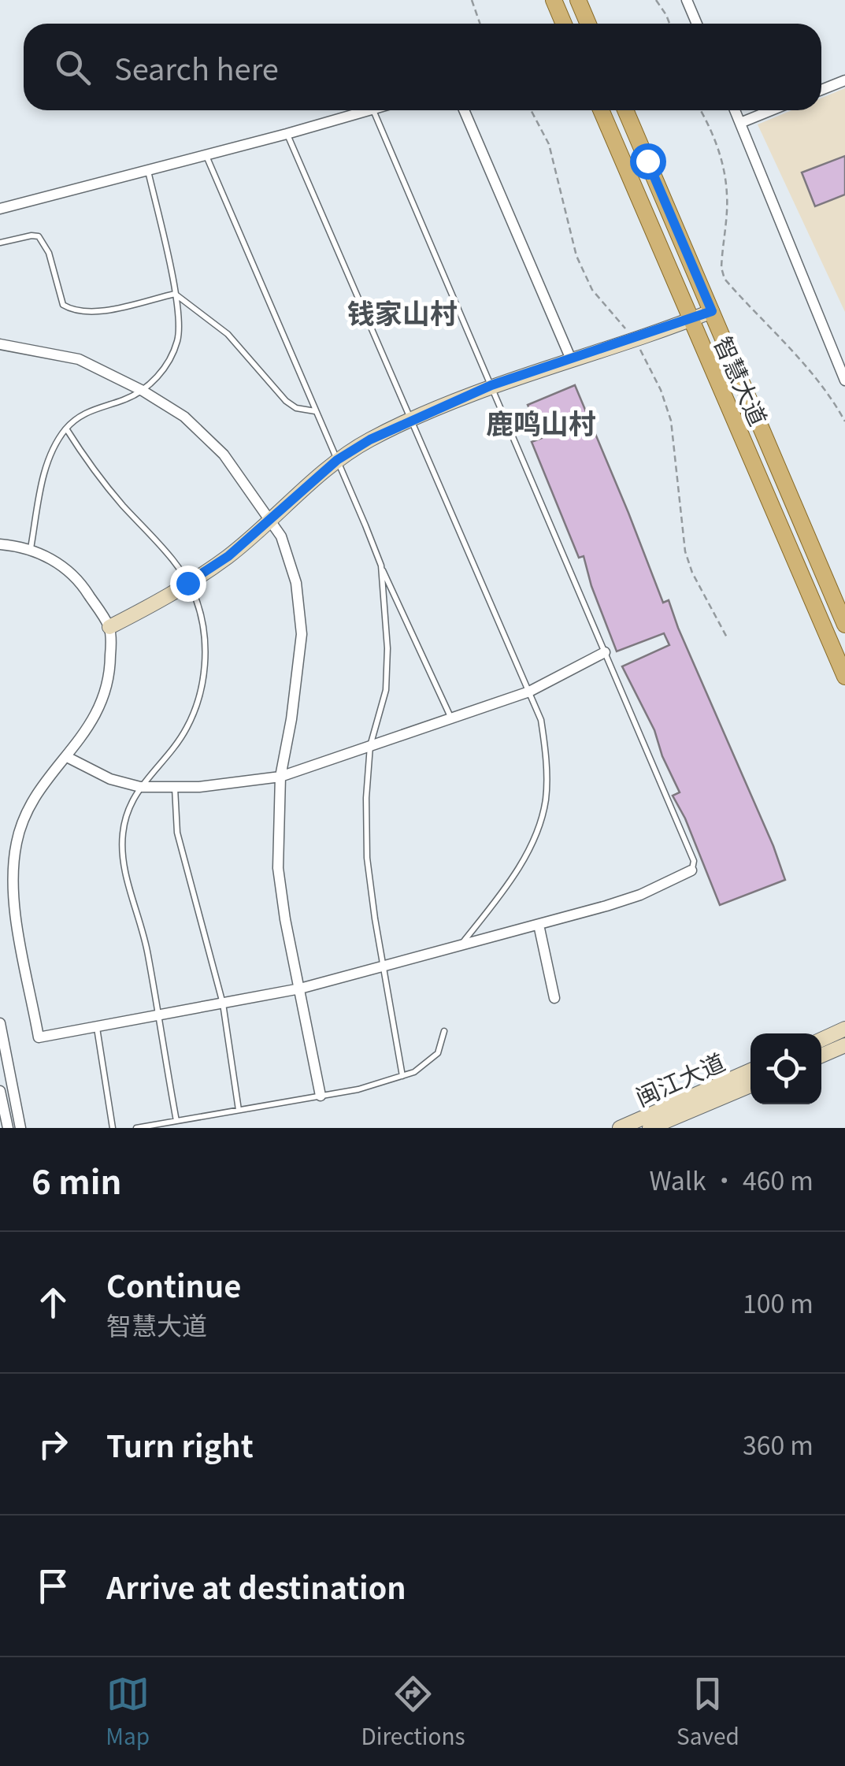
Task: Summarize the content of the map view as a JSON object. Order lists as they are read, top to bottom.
{
  "streets": {
    "main road": ["智慧大道"],
    "street": ["闽江大道"]
  },
  "districts": ["钱家山村", "鹿鸣山村"],
  "page": {
    "search": "Search here",
    "heading": ["6 min", "Walk · 460 m"],
    "list": [
      ["Continue", "智慧大道", "100 m"],
      ["Turn right", "360 m"],
      "Arrive at destination"
    ],
    "nav": ["Map", "Directions", "Saved"]
  }
}
